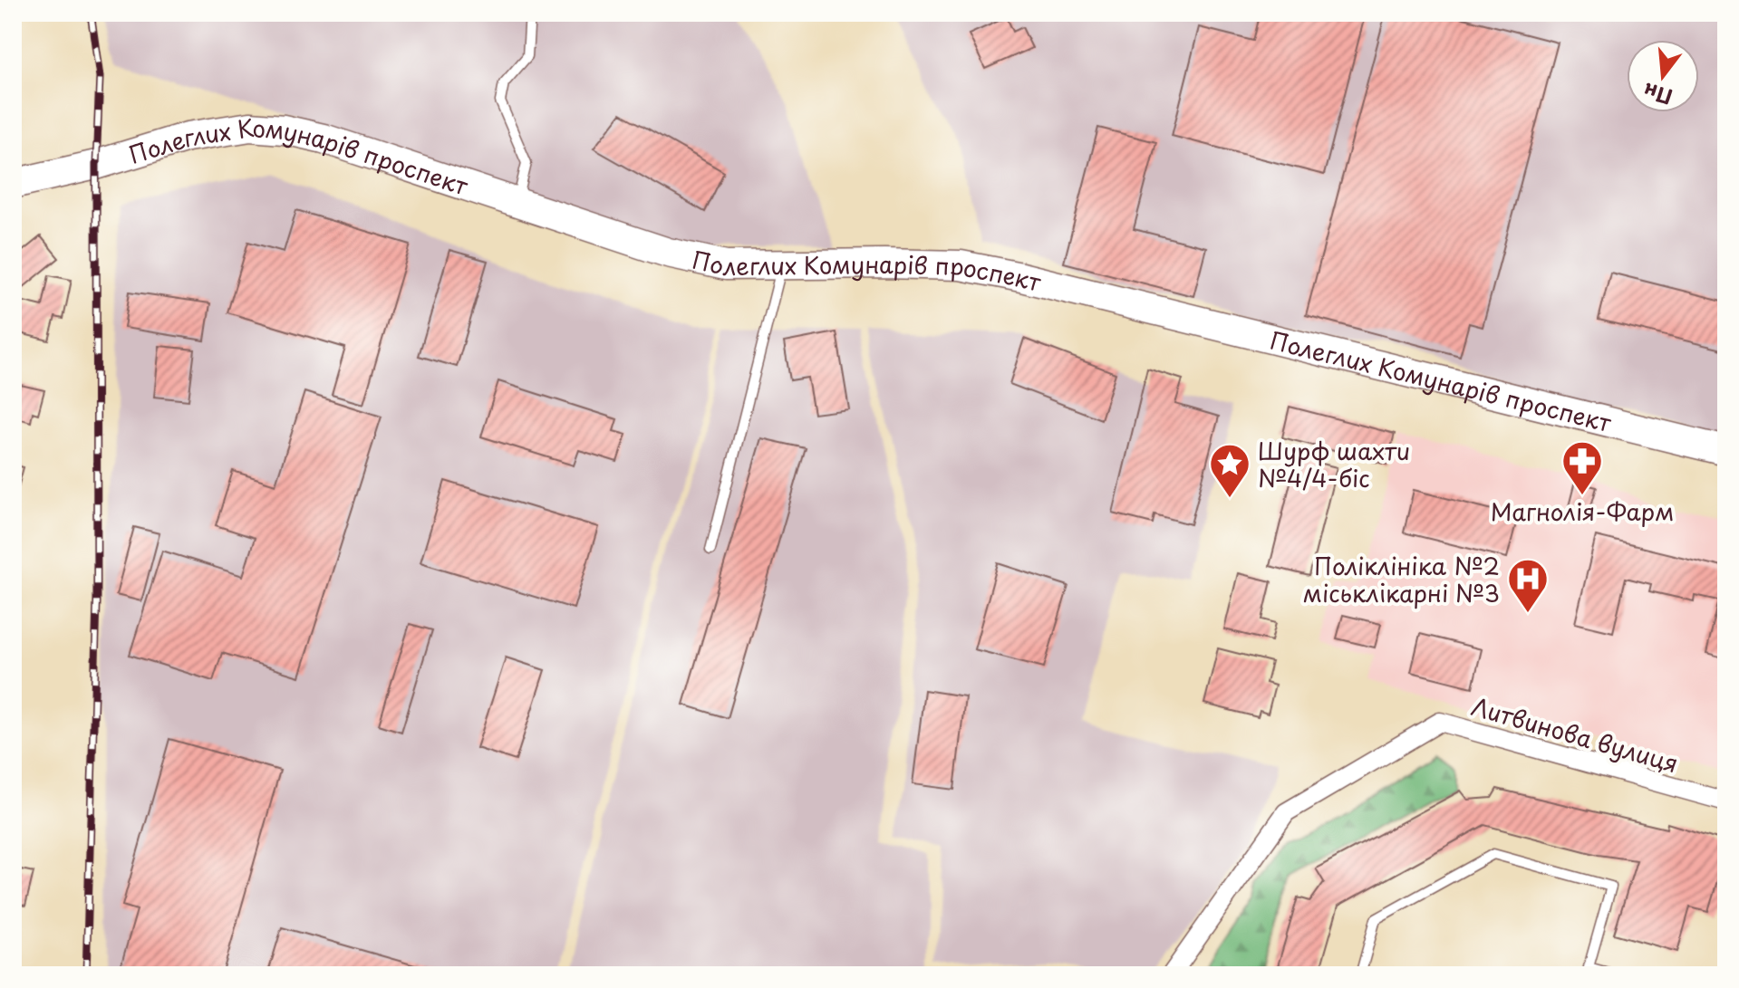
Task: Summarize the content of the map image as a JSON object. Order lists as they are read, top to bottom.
{
  "streets": {
    "main road": ["Полеглих Комунарів проспект"],
    "street": ["Литвинова вулиця"]
  },
  "places": {
    "pharmacy": ["Магнолія-Фарм"],
    "place": ["Шурф шахти №4/4-біс"],
    "hospital": ["Поліклініка №2 міськлікарні №3"]
  },
  "north": "bottom"
}
